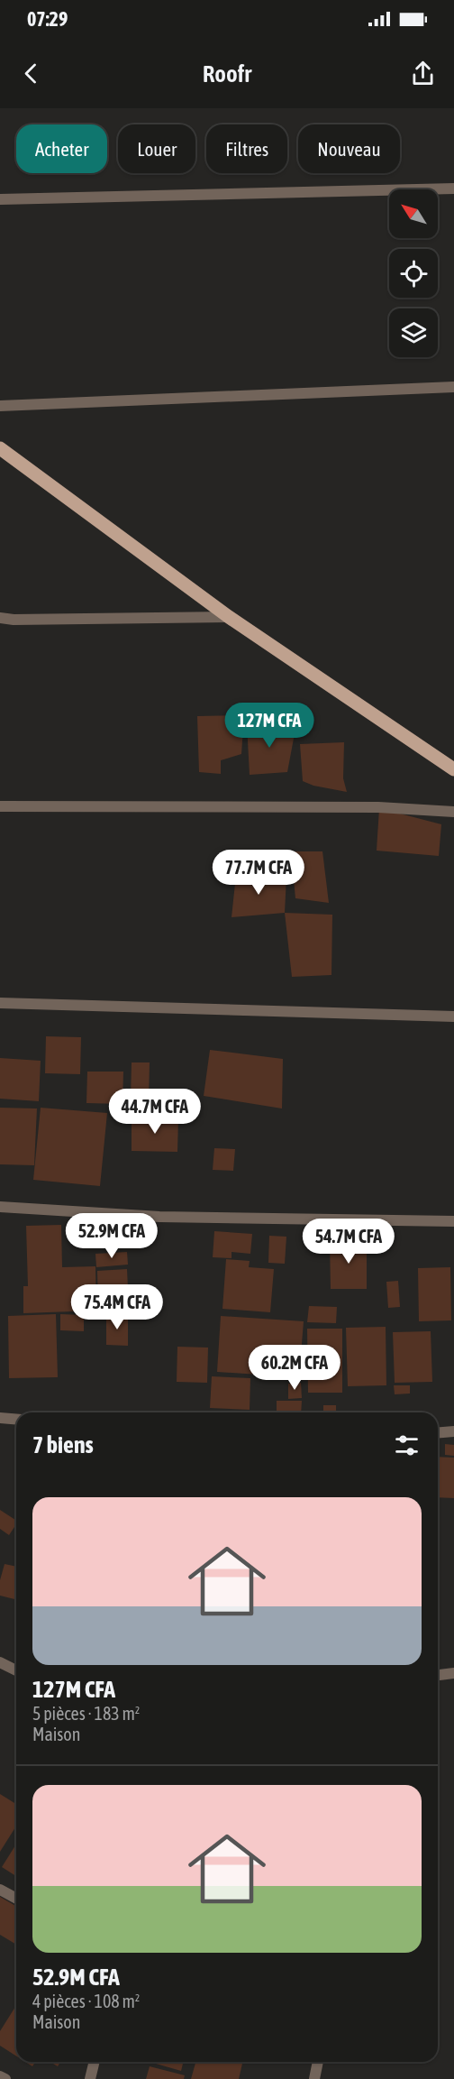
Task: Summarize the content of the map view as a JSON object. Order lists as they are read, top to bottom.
{
  "north": "top left",
  "page": {
    "status": "07:29",
    "header": "Roofr",
    "chip": [
      "Acheter",
      "Louer",
      "Filtres",
      "Nouveau"
    ],
    "price": [
      "127M CFA",
      "77.7M CFA",
      "44.7M CFA",
      "52.9M CFA",
      "54.7M CFA",
      "75.4M CFA",
      "60.2M CFA"
    ],
    "heading": "7 biens",
    "list": [
      {
        "name": "127M CFA",
        "note": "5 pièces · 183 m² · Maison"
      },
      {
        "name": "52.9M CFA",
        "note": "4 pièces · 108 m² · Maison"
      }
    ]
  }
}
